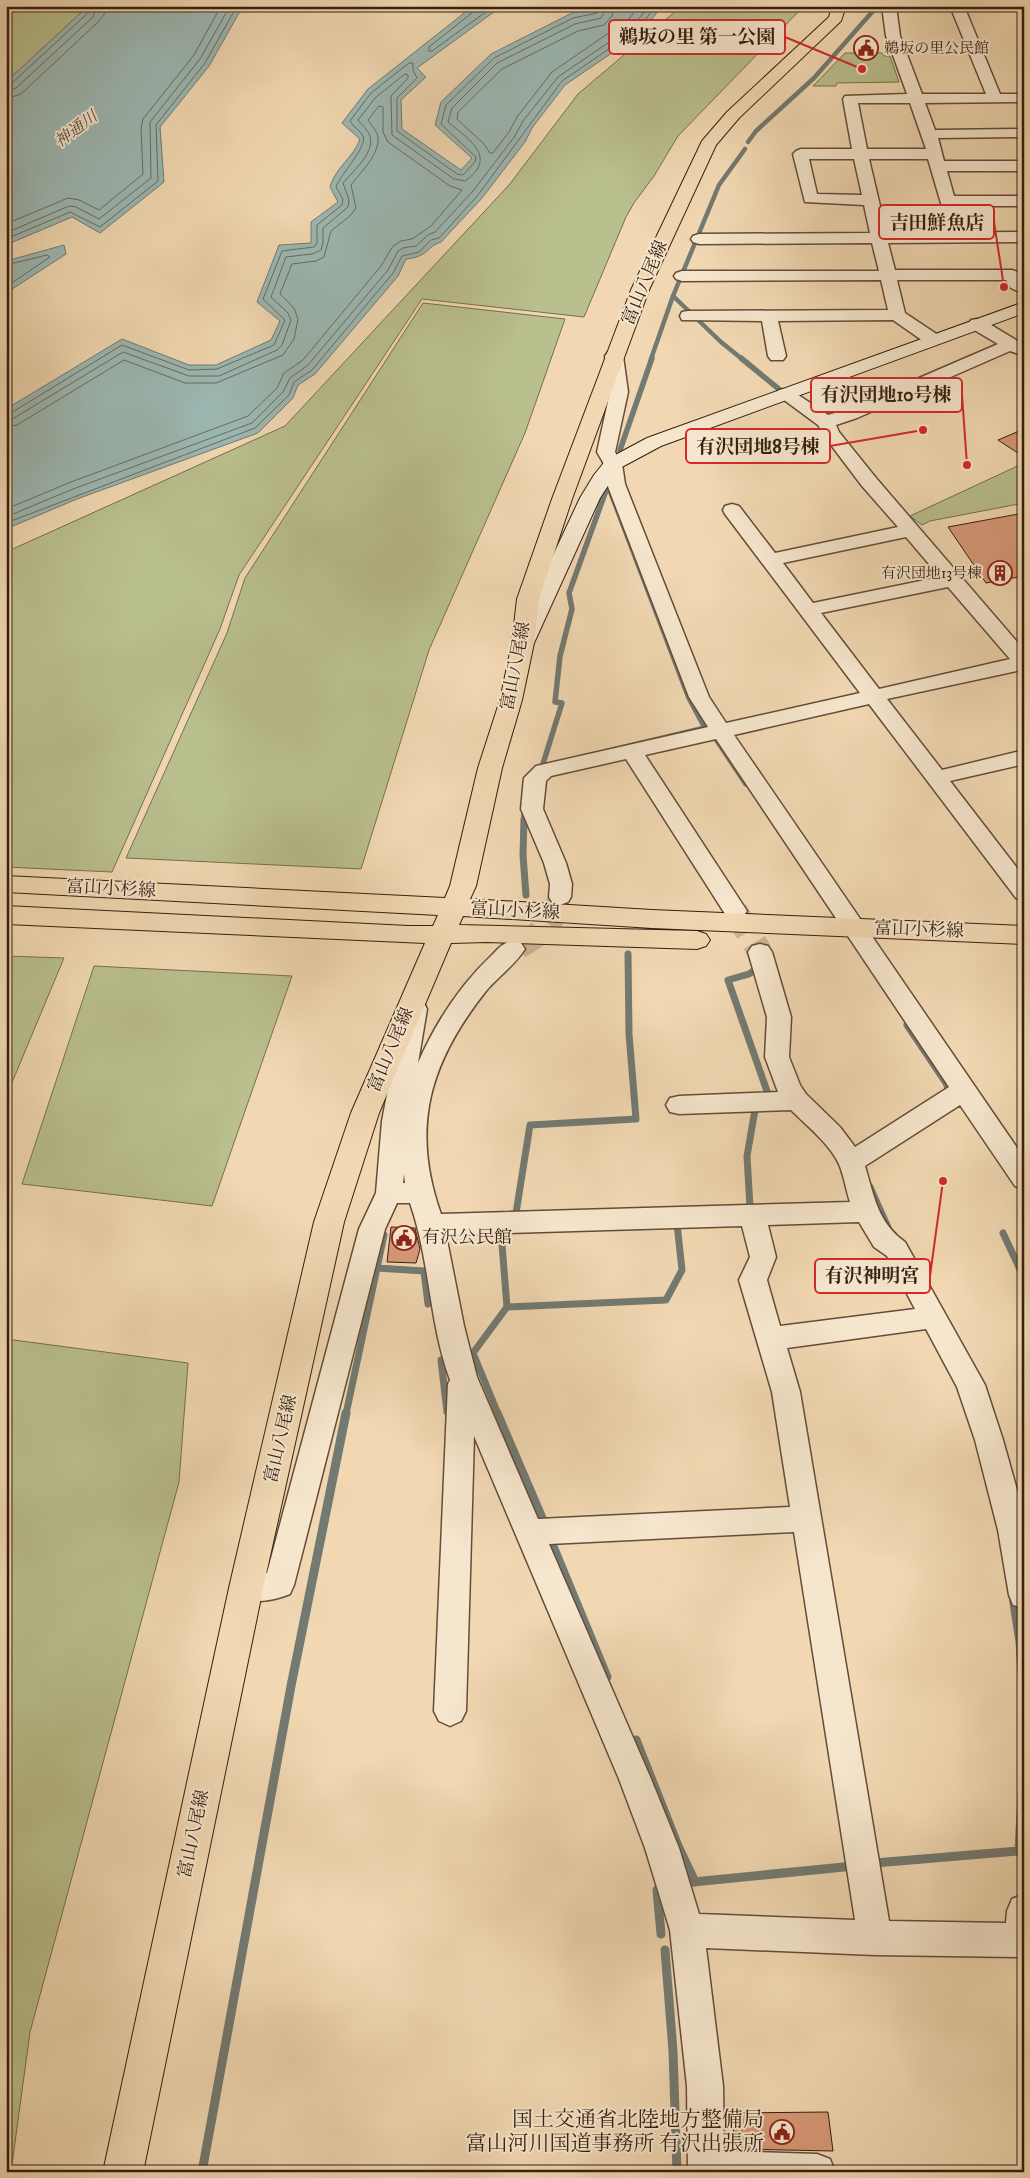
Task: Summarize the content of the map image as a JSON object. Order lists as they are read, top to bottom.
{
  "streets": {
    "main road": ["富山八尾線", "富山小杉線"]
  },
  "crossings": [
    ["富山八尾線", "富山小杉線"]
  ],
  "water": ["神通川"],
  "places": {
    "public building": ["鵜坂の里公民館", "有沢公民館", "国土交通省北陸地方整備局 富山河川国道事務所 有沢出張所"],
    "other": [
      "鵜坂の里 第一公園",
      "吉田鮮魚店",
      "有沢団地8号棟",
      "有沢団地10号棟",
      "有沢神明宮"
    ],
    "building": ["有沢団地13号棟"]
  }
}
